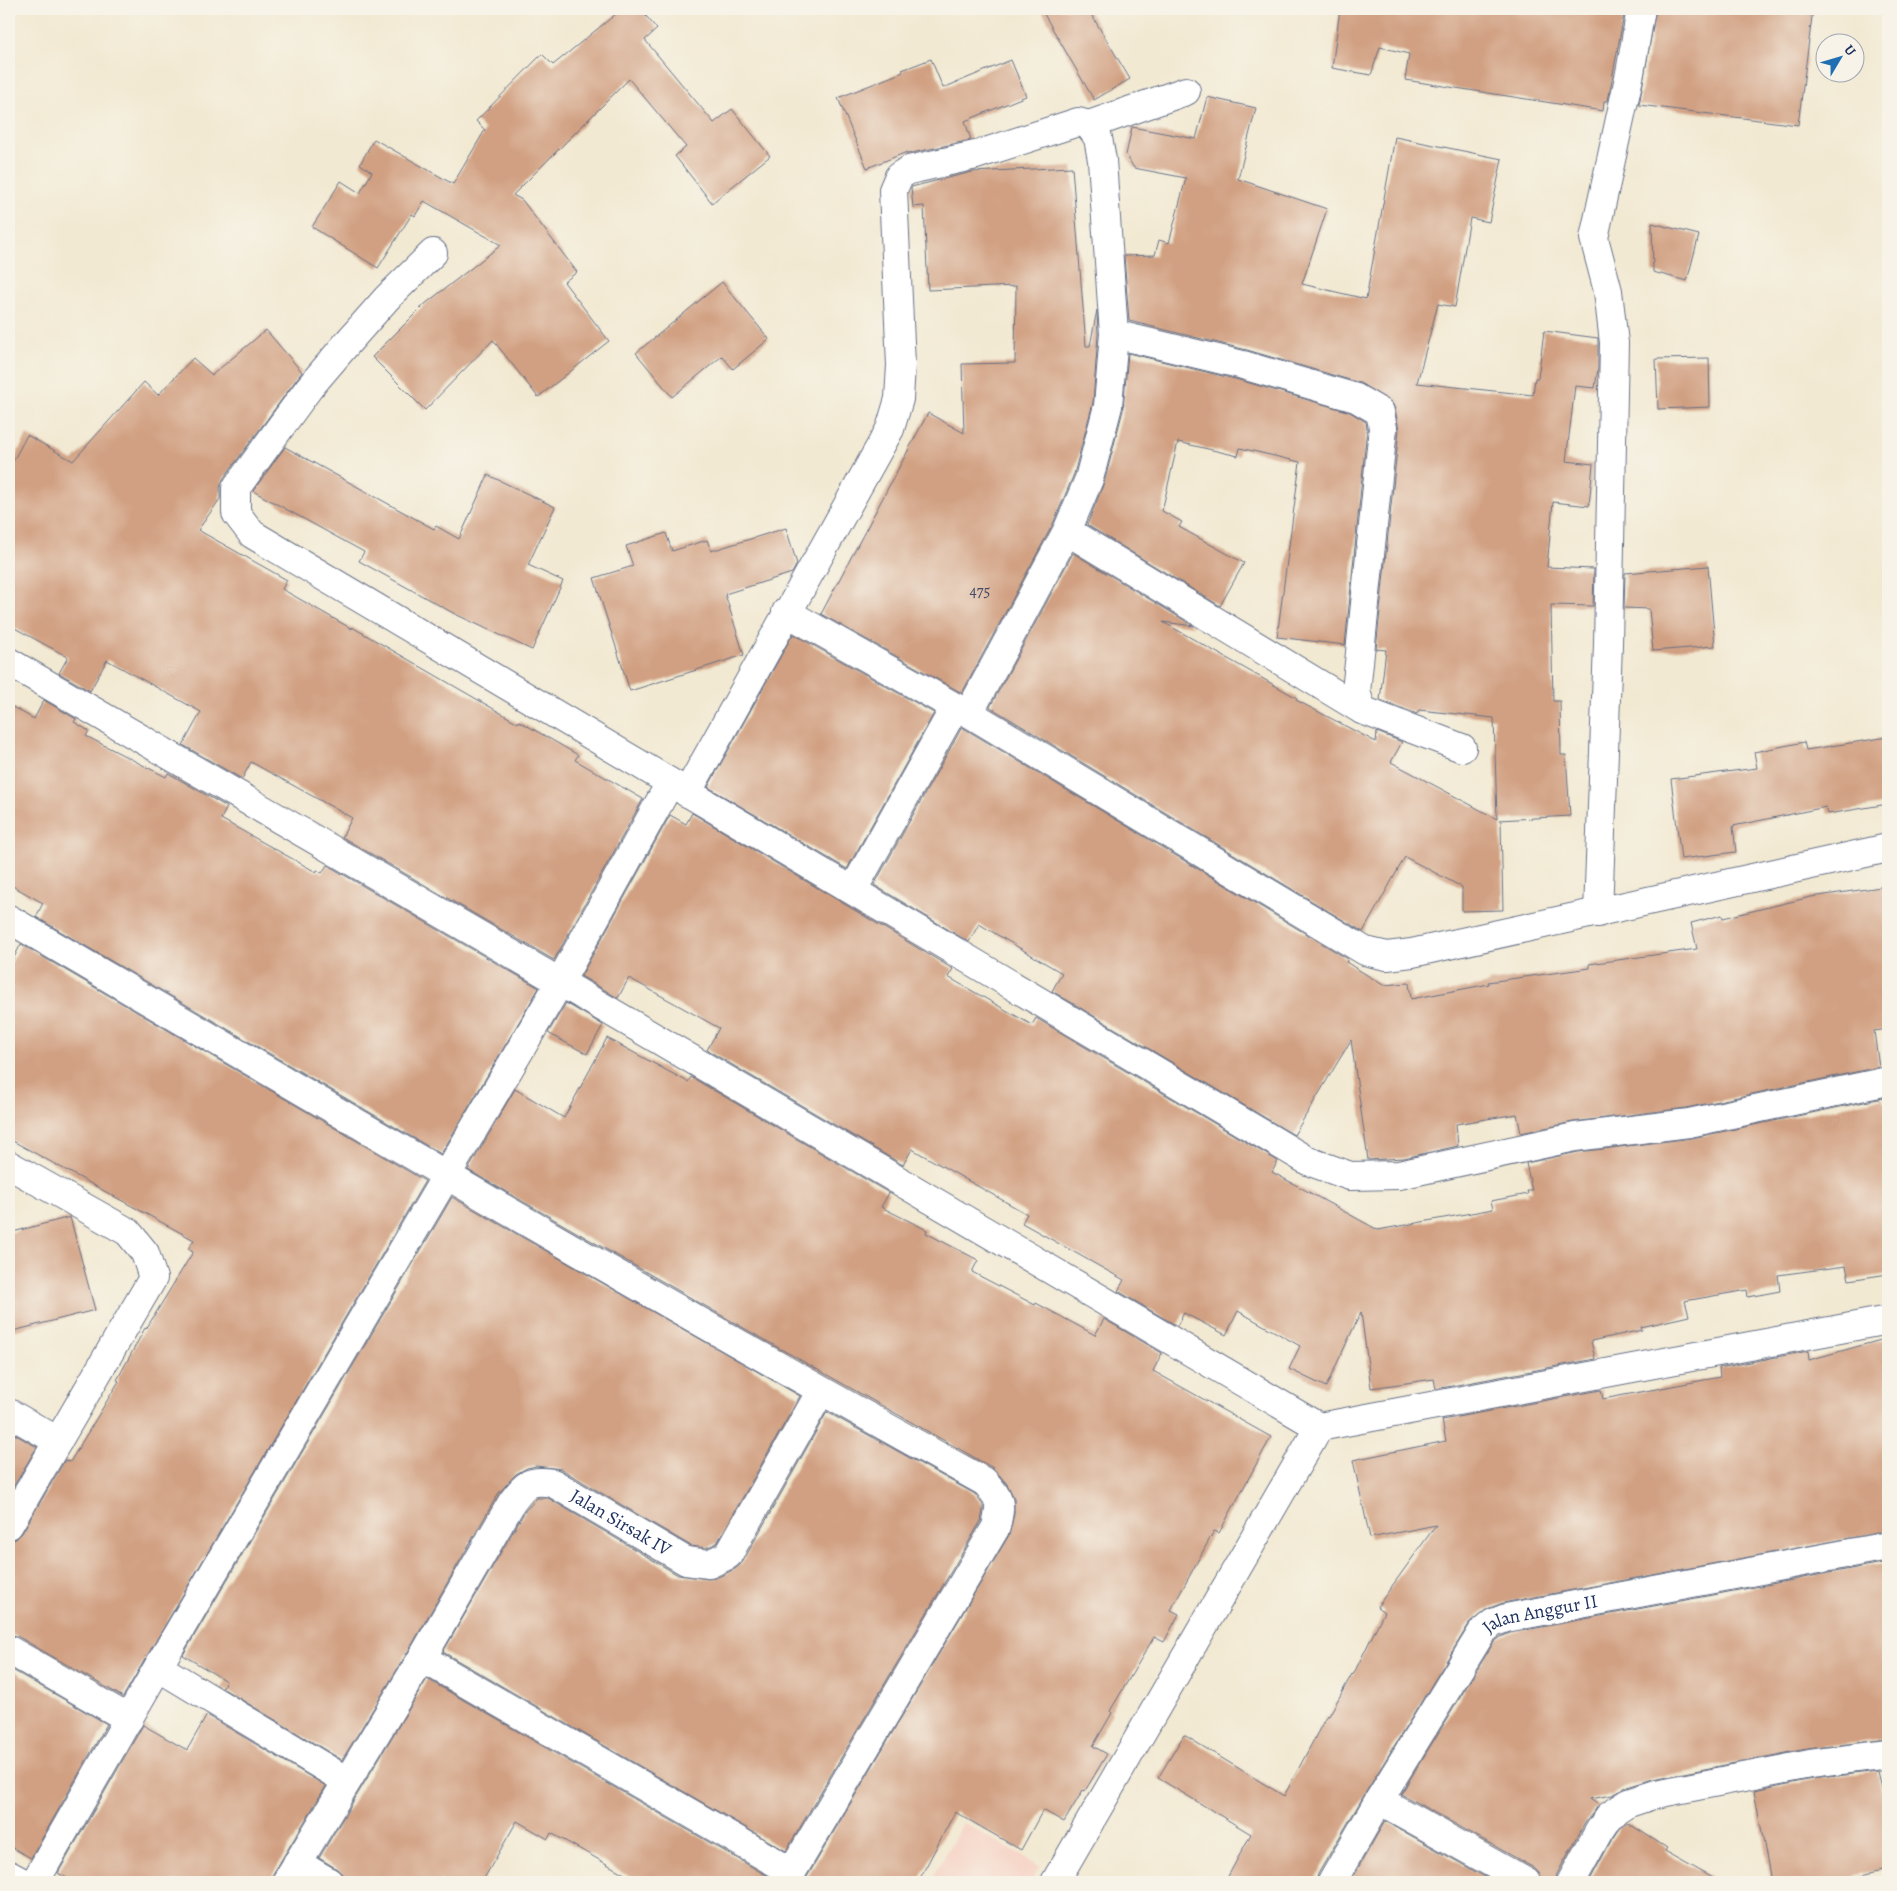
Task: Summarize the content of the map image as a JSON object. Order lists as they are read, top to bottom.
{
  "streets": {
    "street": ["Jalan Sirsak IV", "Jalan Anggur II"]
  },
  "house_numbers": ["475"],
  "north": "top right"
}
